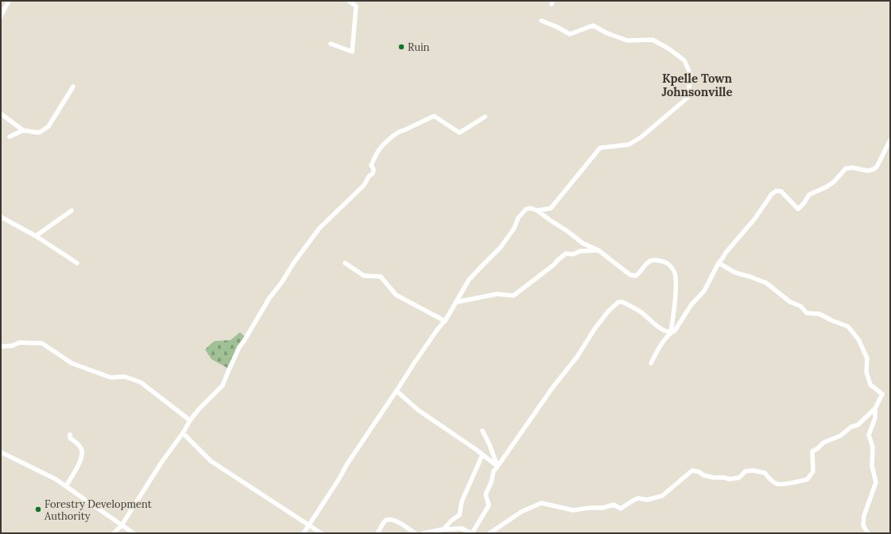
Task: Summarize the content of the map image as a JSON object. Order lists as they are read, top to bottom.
{
  "districts": ["Kpelle Town Johnsonville"],
  "places": ["Ruin", "Forestry Development Authority"]
}
